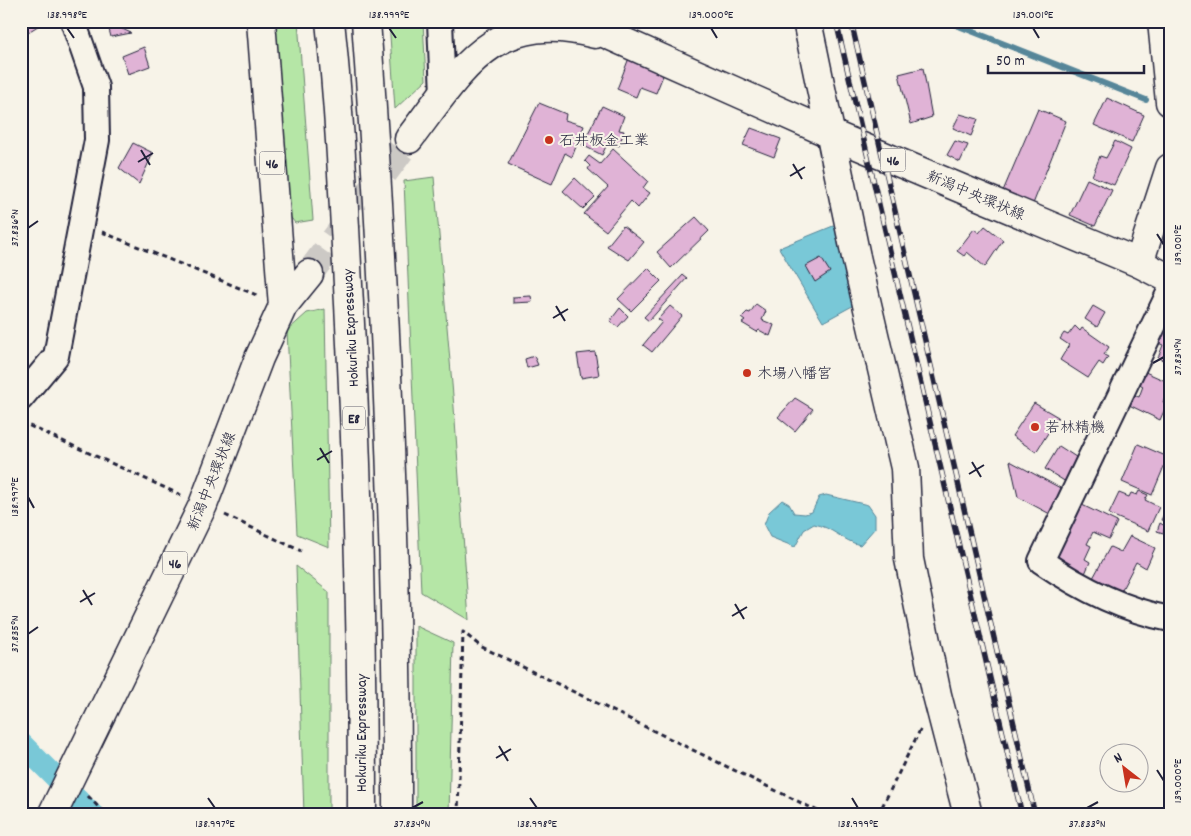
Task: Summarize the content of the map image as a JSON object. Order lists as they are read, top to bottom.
{
  "streets": {
    "main road": [
      "46",
      "新潟中央環状線",
      "Hokuriku Expressway",
      "E8"
    ]
  },
  "places": ["石井板金工業", "木場八幡宮", "若林精機"],
  "scale_bar": "50 m",
  "north": "top left",
  "coordinates": [
    "138.998°E",
    "138.999°E",
    "139.000°E",
    "139.001°E",
    "37.836°N",
    "37.834°N",
    "138.997°E",
    "37.835°N",
    "37.833°N"
  ]
}
